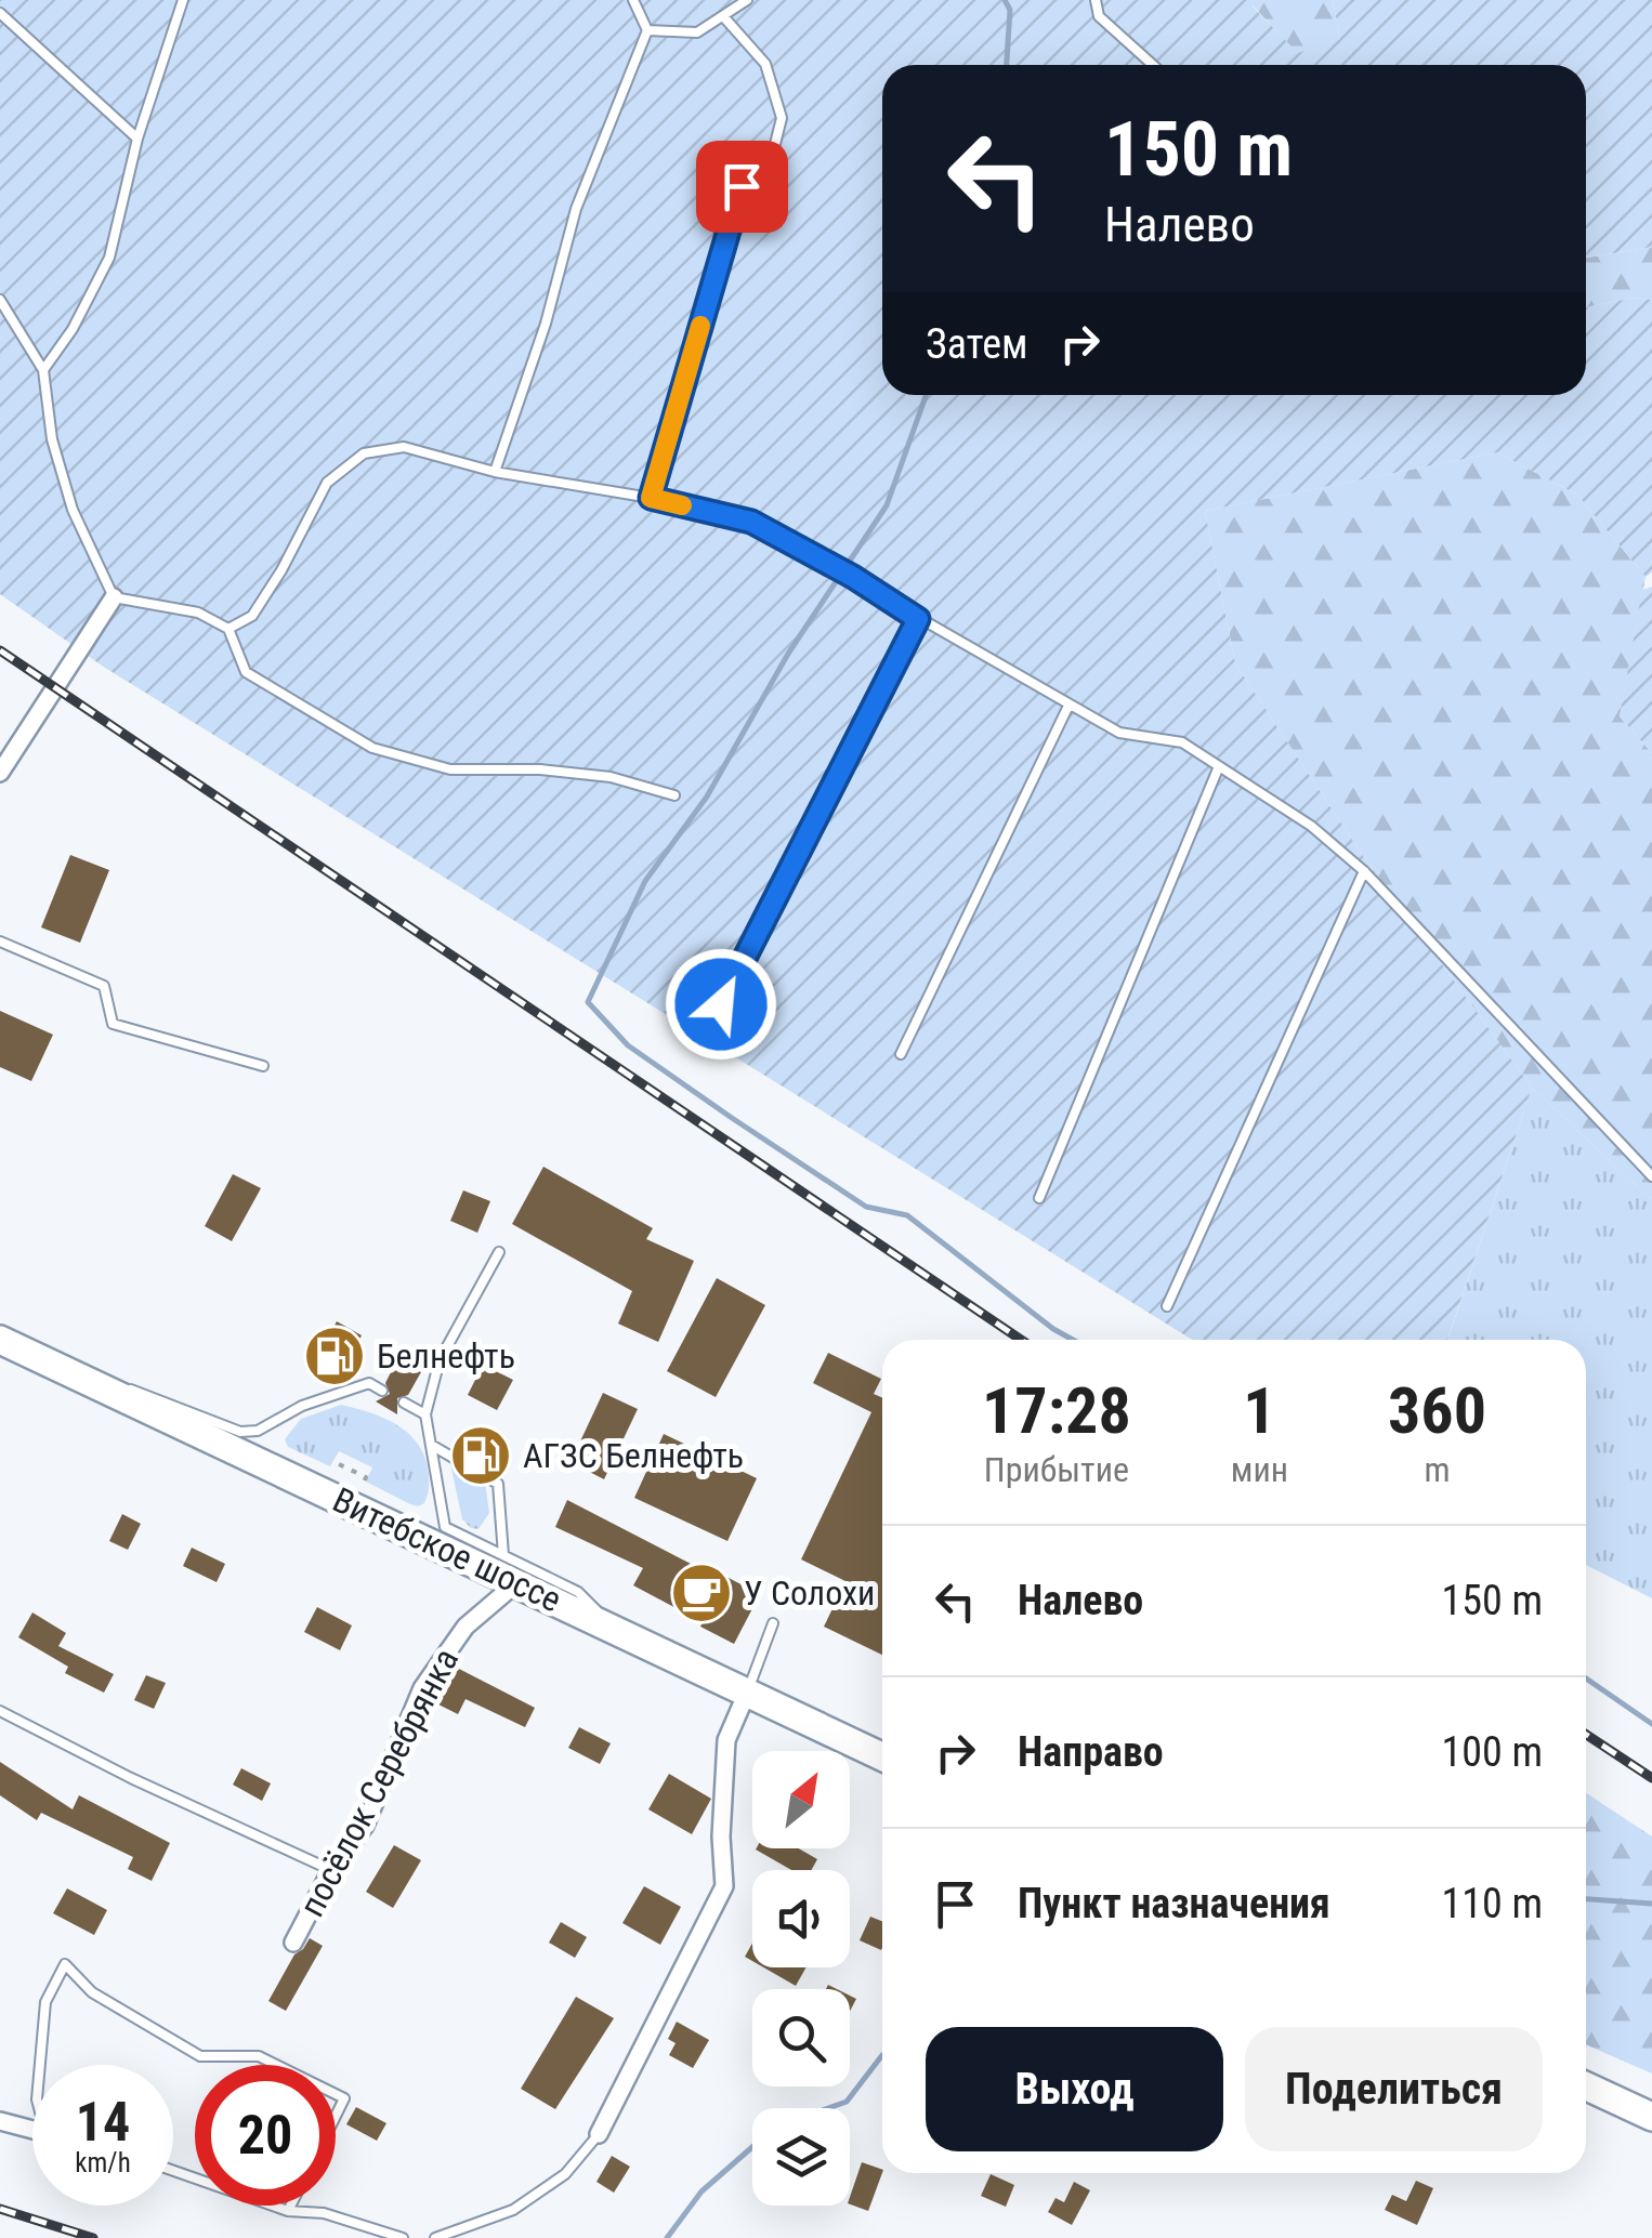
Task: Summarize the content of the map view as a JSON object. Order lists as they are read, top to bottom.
{
  "streets": {
    "main road": ["Витебское шоссе"],
    "street": ["посёлок Серебрянка"]
  },
  "crossings": [
    ["Витебское шоссе", "посёлок Серебрянка"]
  ],
  "places": {
    "fuel station": ["Белнефть", "АГЗС Белнефть"],
    "cafe": ["У Солохи"]
  },
  "north": "top right",
  "page": {
    "turn": ["150 m", "Налево"],
    "then": "Затем",
    "eta": [
      "17:28",
      "Прибытие",
      "1",
      "мин",
      "360",
      "m"
    ],
    "list": [
      {
        "name": "Налево",
        "value": "150 m"
      },
      {
        "name": "Направо",
        "value": "100 m"
      },
      {
        "name": "Пункт назначения",
        "value": "110 m"
      }
    ],
    "buttons": ["Выход", "Поделиться"],
    "speed": "14 km/h",
    "limit": "20"
  }
}
